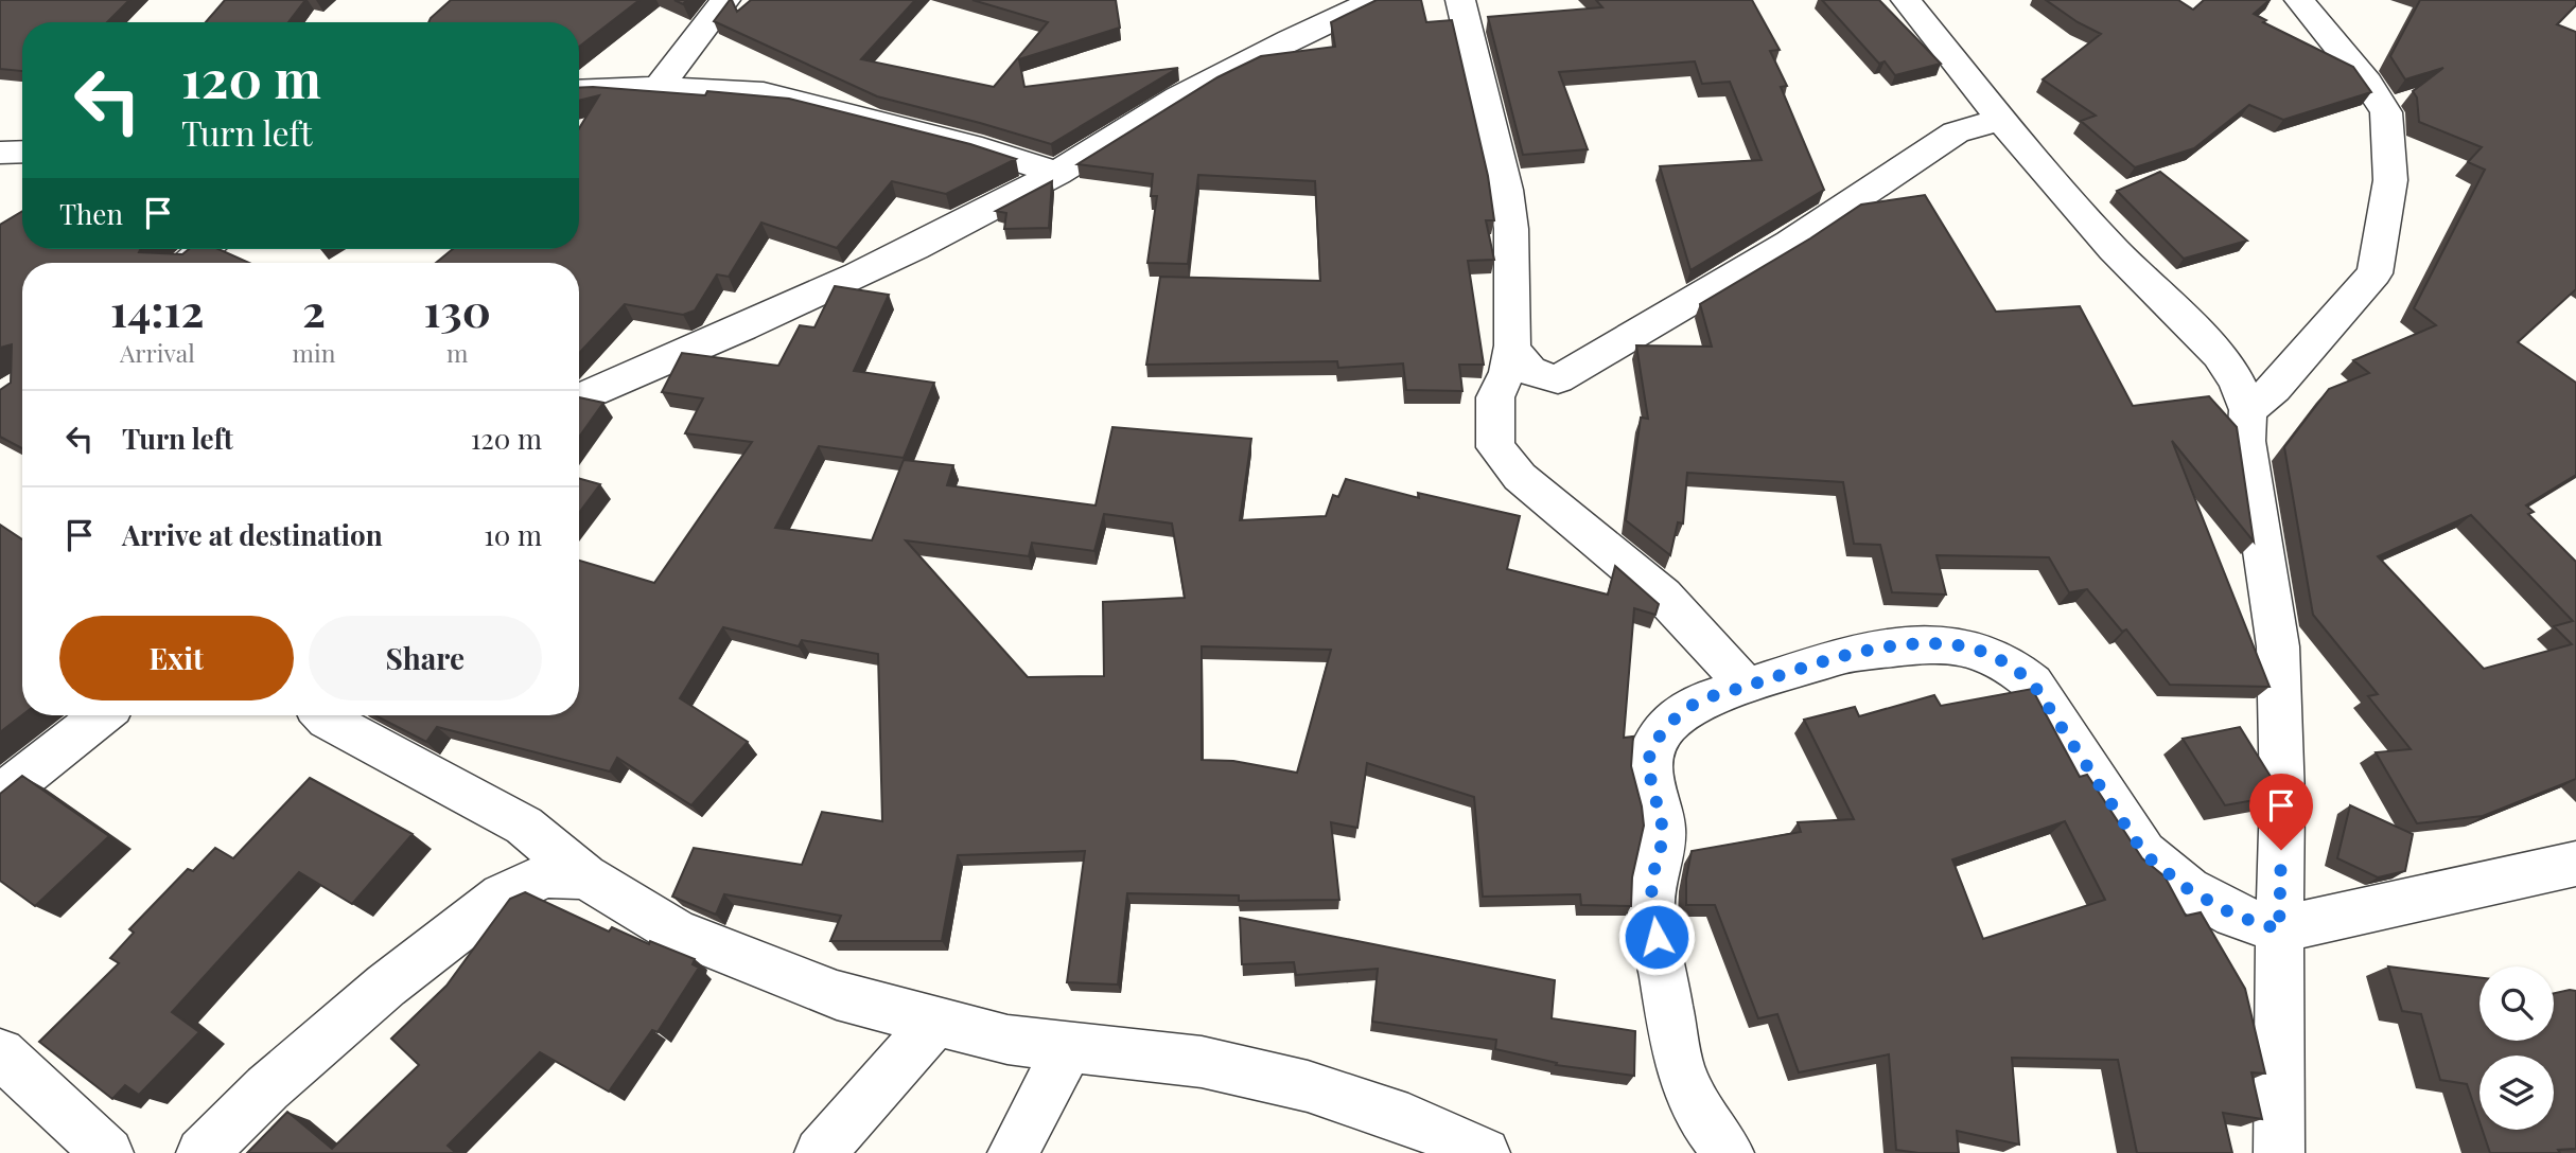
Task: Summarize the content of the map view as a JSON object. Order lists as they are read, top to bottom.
{
  "page": {
    "turn": ["120 m", "Turn left"],
    "then": "Then",
    "eta": [
      "14:12",
      "Arrival",
      "2",
      "min",
      "130",
      "m"
    ],
    "list": [
      {
        "name": "Turn left",
        "value": "120 m"
      },
      {
        "name": "Arrive at destination",
        "value": "10 m"
      }
    ],
    "buttons": ["Exit", "Share"]
  }
}
